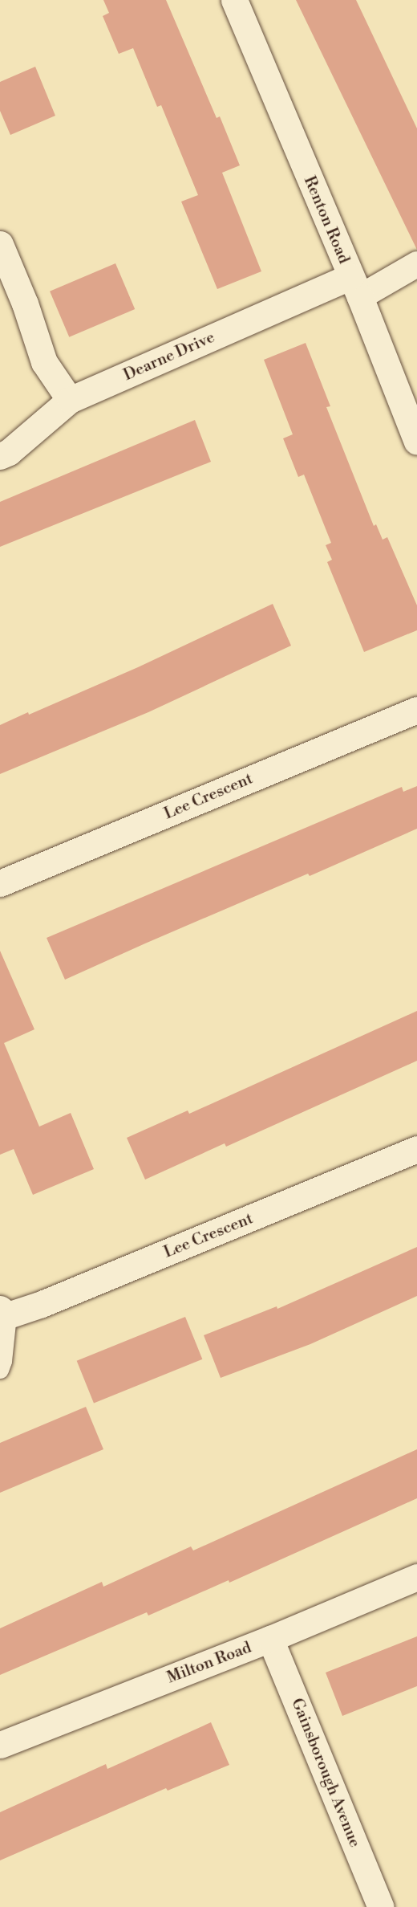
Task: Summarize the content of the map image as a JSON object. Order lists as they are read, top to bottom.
{
  "streets": {
    "street": [
      "Renton Road",
      "Dearne Drive",
      "Lee Crescent",
      "Milton Road",
      "Gainsborough Avenue"
    ]
  },
  "crossings": [
    ["Renton Road", "Dearne Drive"],
    ["Milton Road", "Gainsborough Avenue"]
  ]
}
